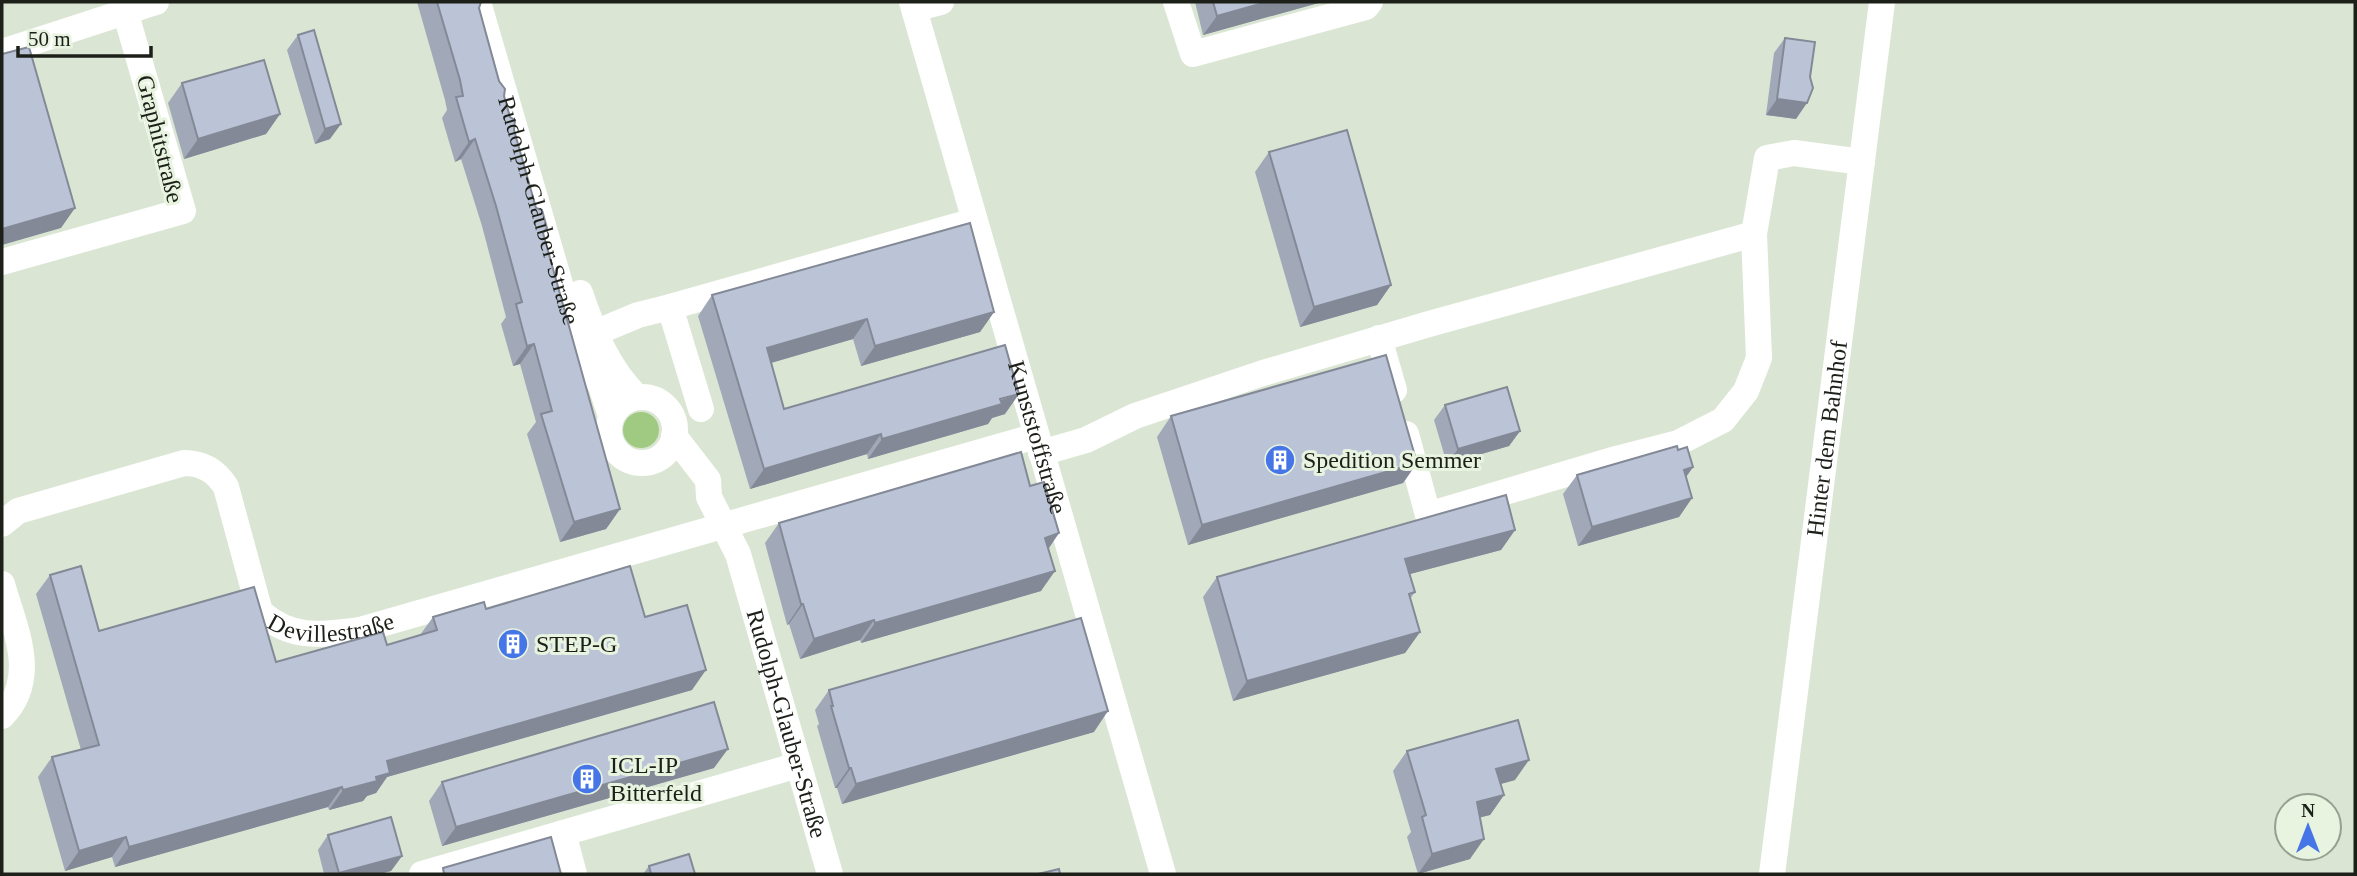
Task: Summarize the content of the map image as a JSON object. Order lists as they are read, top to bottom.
{
  "streets": {
    "street": [
      "Graphitstraße",
      "Rudolph-Glauber-Straße",
      "Kunststoffstraße",
      "Hinter dem Bahnhof",
      "Devillestraße"
    ]
  },
  "crossings": [
    ["Rudolph-Glauber-Straße", "Devillestraße"],
    ["Kunststoffstraße", "Devillestraße"]
  ],
  "places": {
    "building": ["Spedition Semmer", "STEP-G", "ICL-IP Bitterfeld"]
  },
  "scale_bar": "50 m",
  "north": "top"
}
